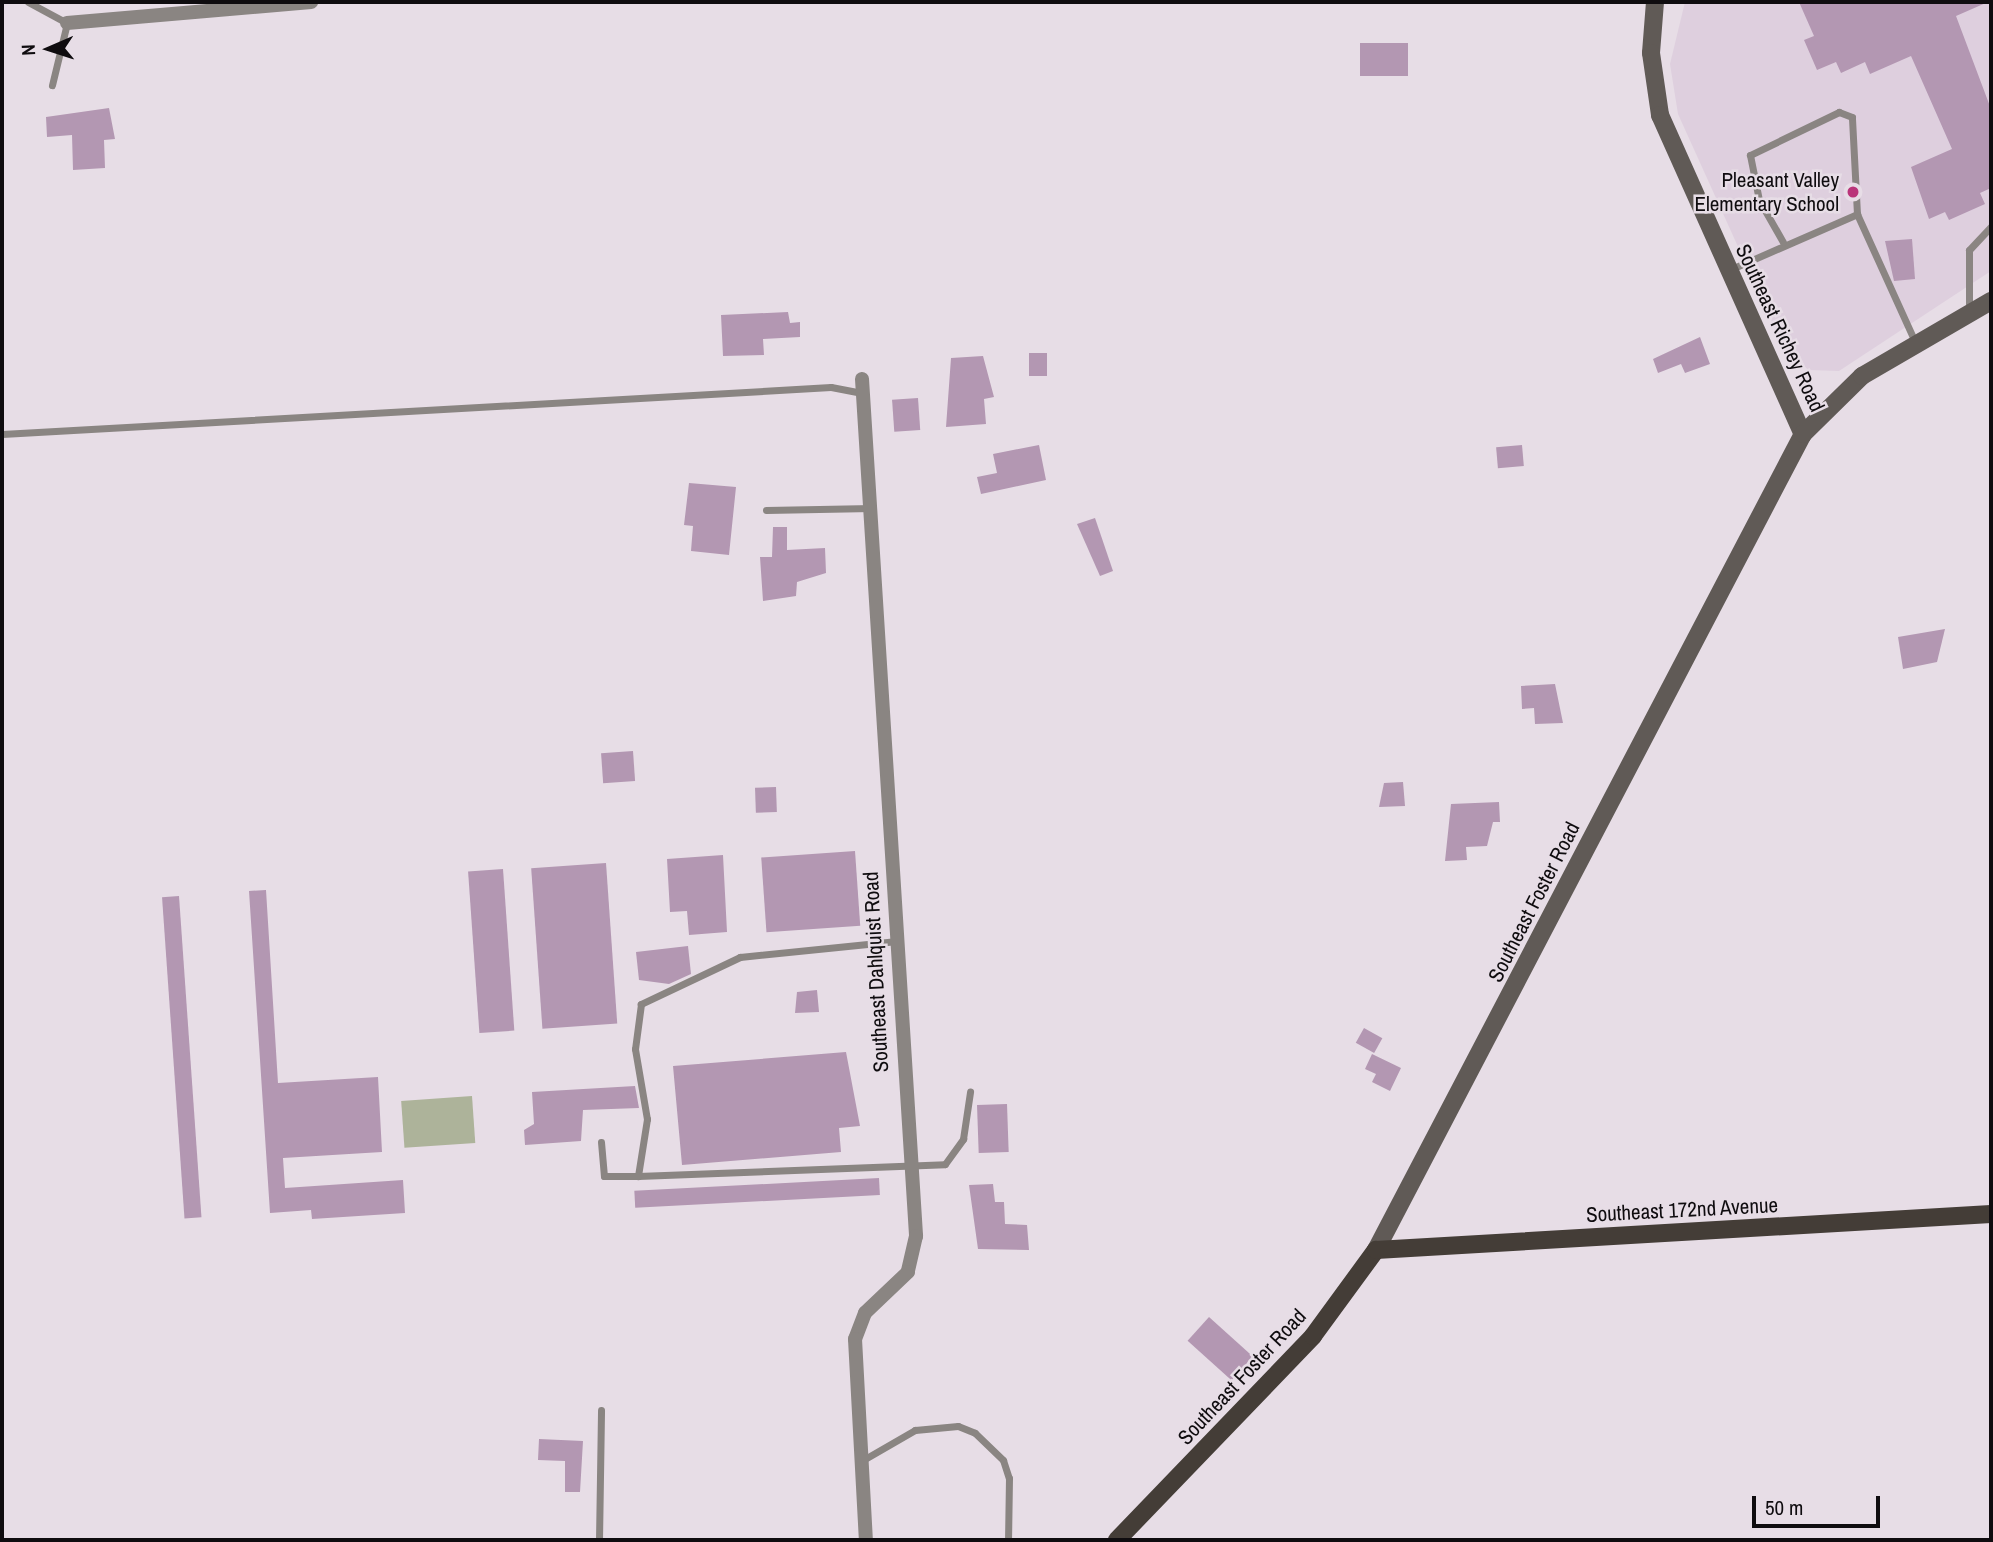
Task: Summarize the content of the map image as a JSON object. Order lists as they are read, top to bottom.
{
  "streets": {
    "main road": ["Southeast Richey Road", "Southeast Foster Road", "Southeast 172nd Avenue"],
    "street": ["Southeast Dahlquist Road"]
  },
  "crossings": [
    ["Southeast Richey Road", "Southeast Foster Road"],
    ["Southeast Foster Road", "Southeast 172nd Avenue"]
  ],
  "places": ["Pleasant Valley Elementary School"],
  "scale_bar": "50 m",
  "north": "left"
}
